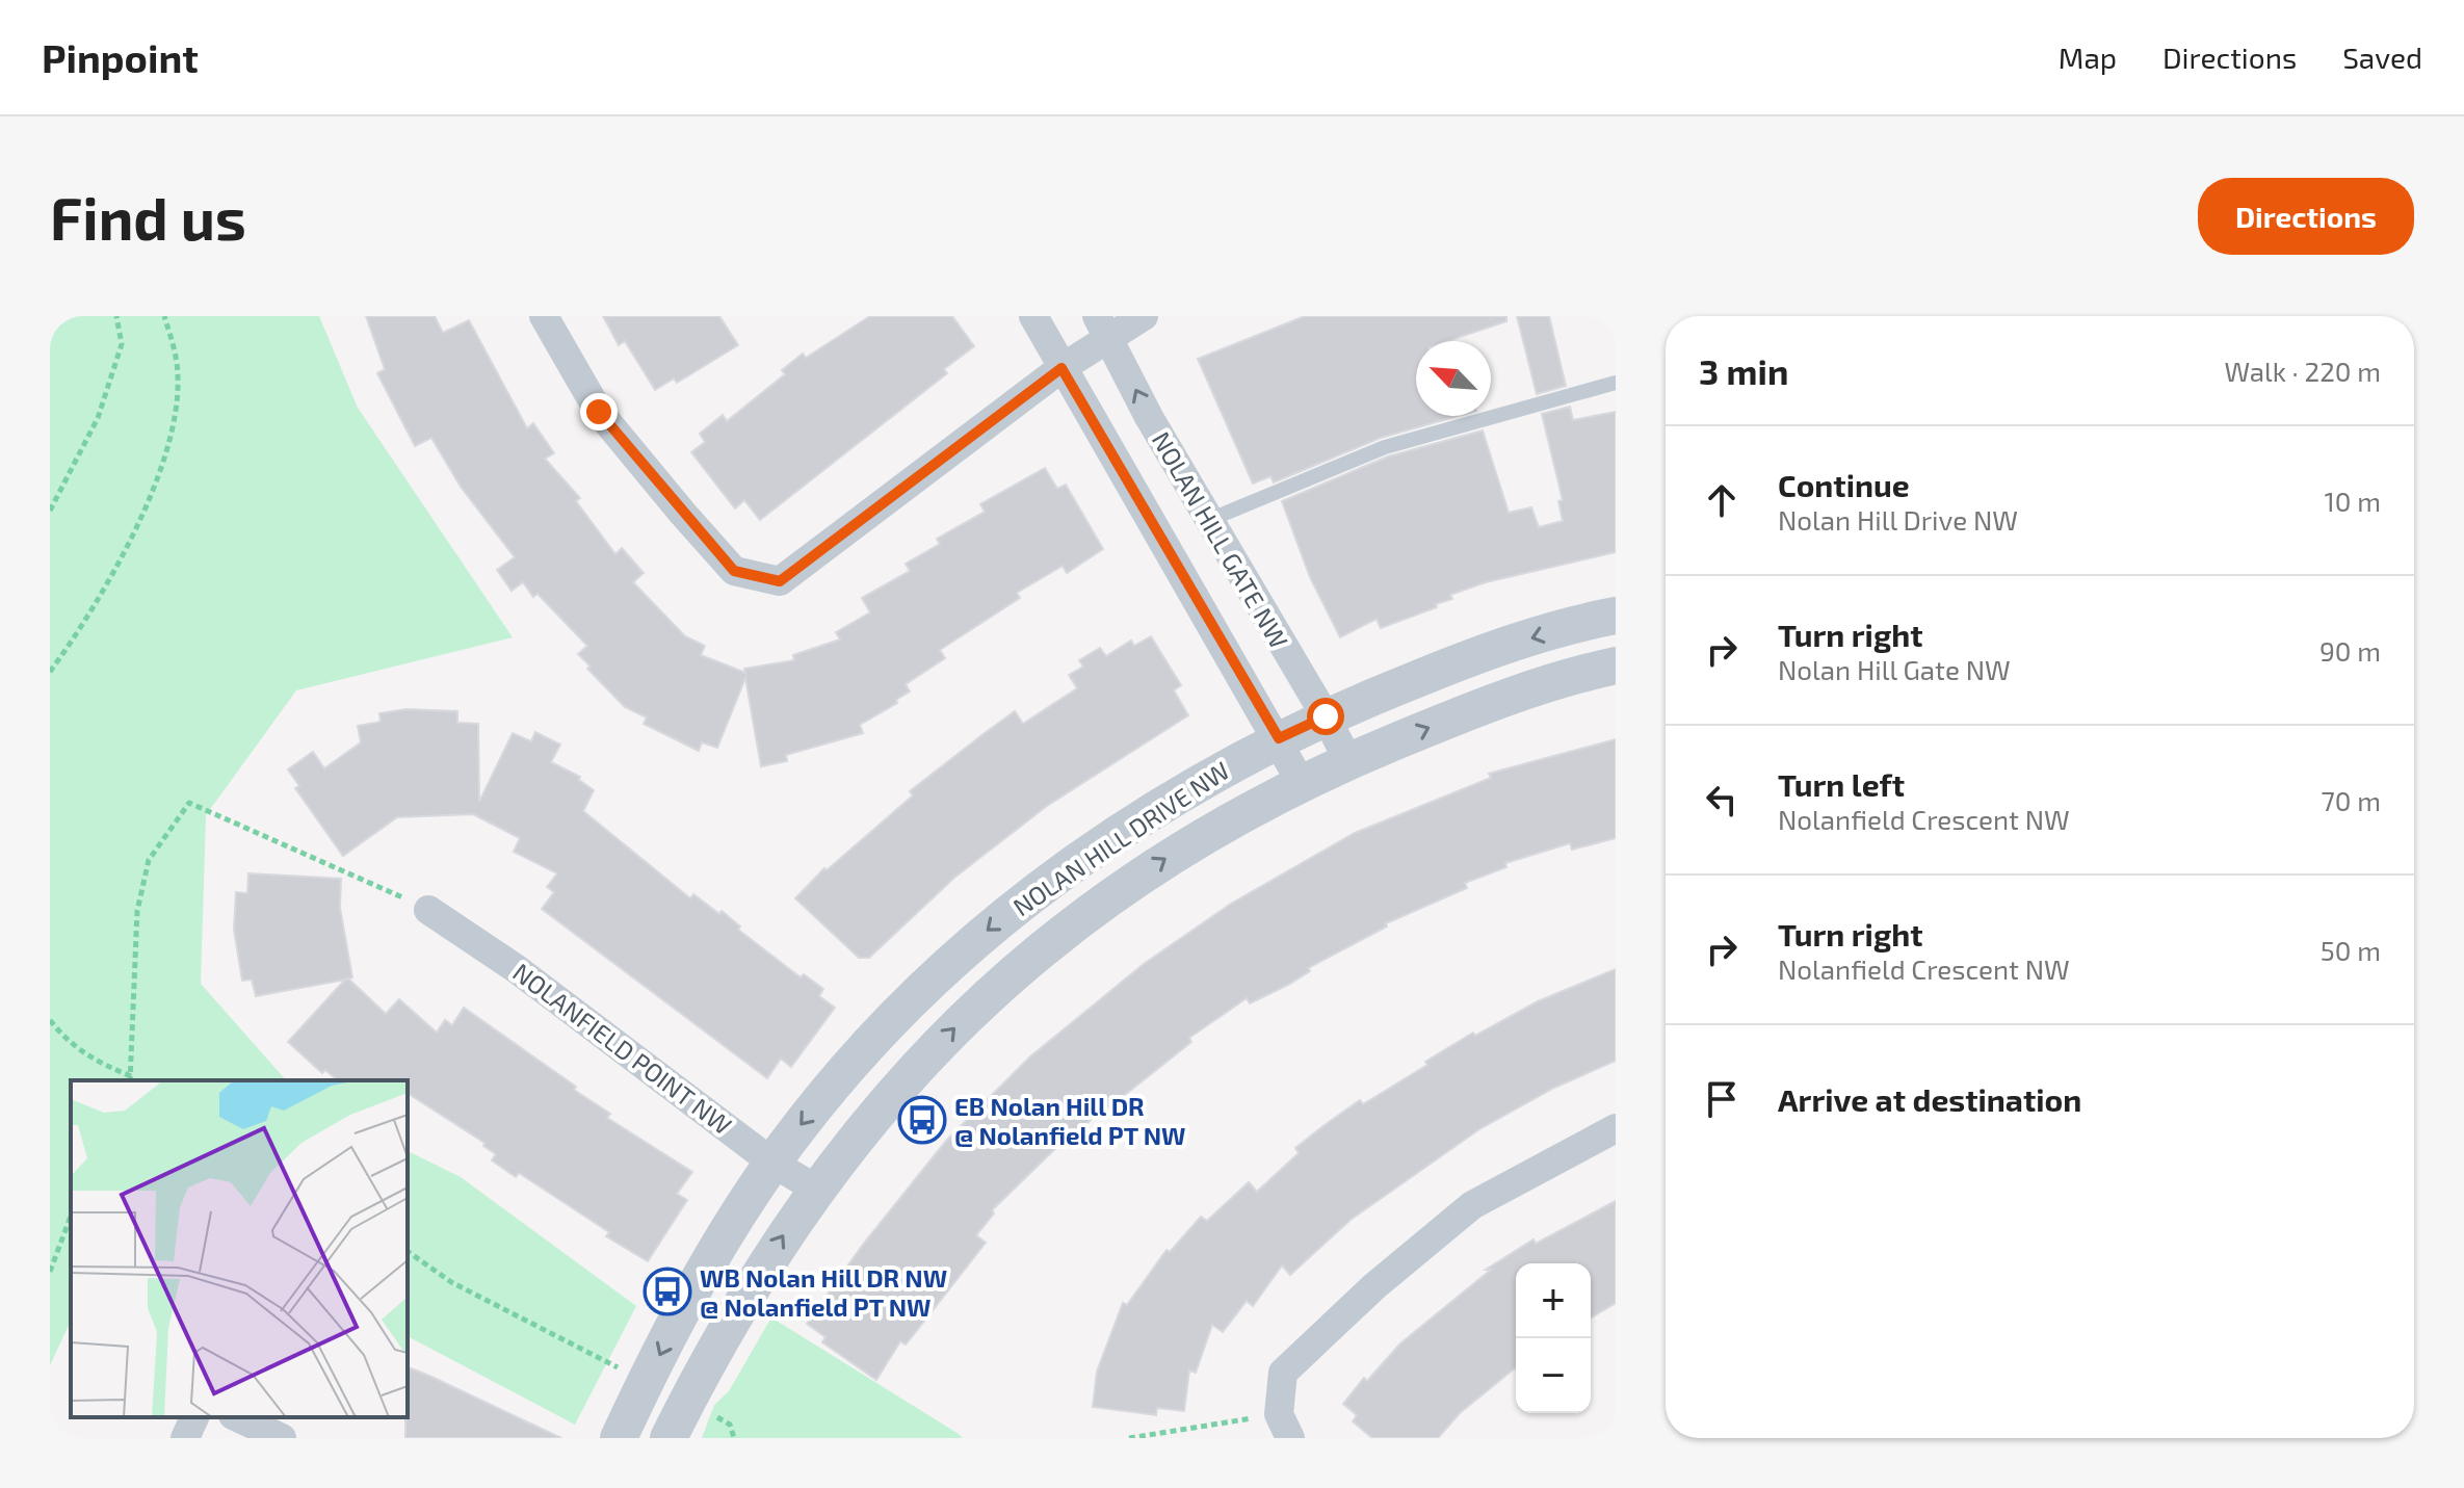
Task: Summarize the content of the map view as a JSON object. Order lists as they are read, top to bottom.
{
  "streets": {
    "street": ["NOLAN HILL GATE NW", "NOLAN HILL DRIVE NW", "NOLANFIELD POINT NW"]
  },
  "crossings": [
    ["NOLAN HILL GATE NW", "NOLAN HILL DRIVE NW"],
    ["NOLAN HILL DRIVE NW", "NOLANFIELD POINT NW"]
  ],
  "places": {
    "bus stop": ["EB Nolan Hill DR @ Nolanfield PT NW", "WB Nolan Hill DR NW @ Nolanfield PT NW"]
  },
  "north": "top left",
  "page": {
    "header": "Pinpoint",
    "nav": ["Map", "Directions", "Saved"],
    "buttons": "Directions",
    "title": "Find us",
    "heading": ["3 min", "Walk · 220 m"],
    "list": [
      ["Continue", "Nolan Hill Drive NW", "10 m"],
      ["Turn right", "Nolan Hill Gate NW", "90 m"],
      ["Turn left", "Nolanfield Crescent NW", "70 m"],
      ["Turn right", "Nolanfield Crescent NW", "50 m"],
      "Arrive at destination"
    ],
    "map_buttons": ["+", "−"]
  }
}
